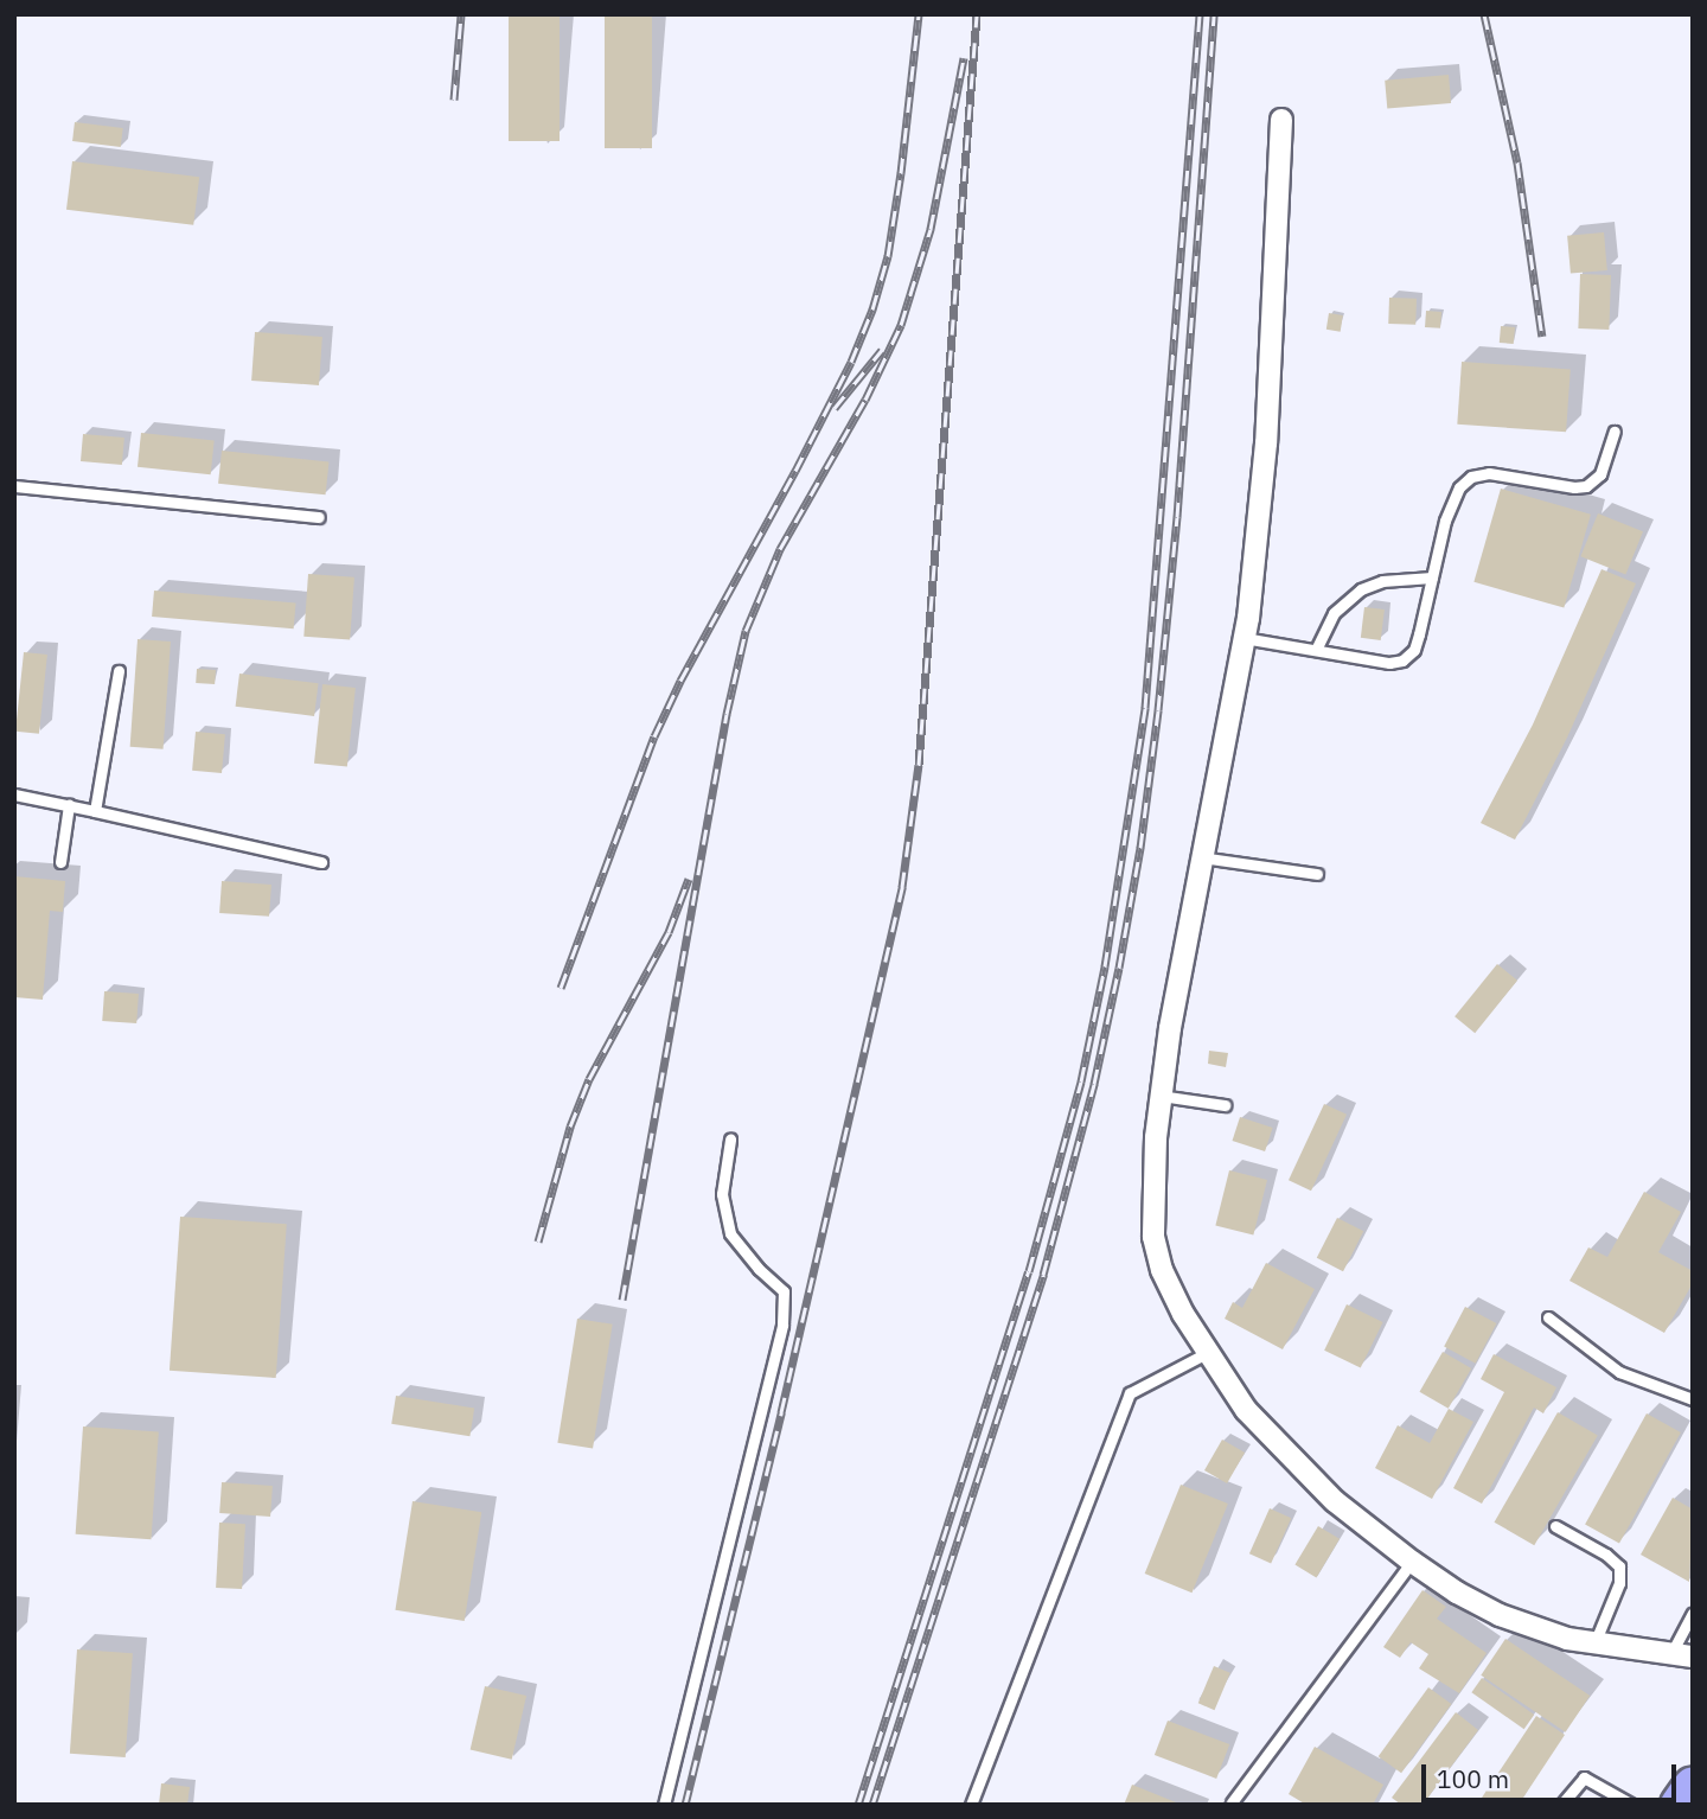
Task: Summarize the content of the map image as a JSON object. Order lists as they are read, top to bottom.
{
  "scale_bar": "100 m"
}
